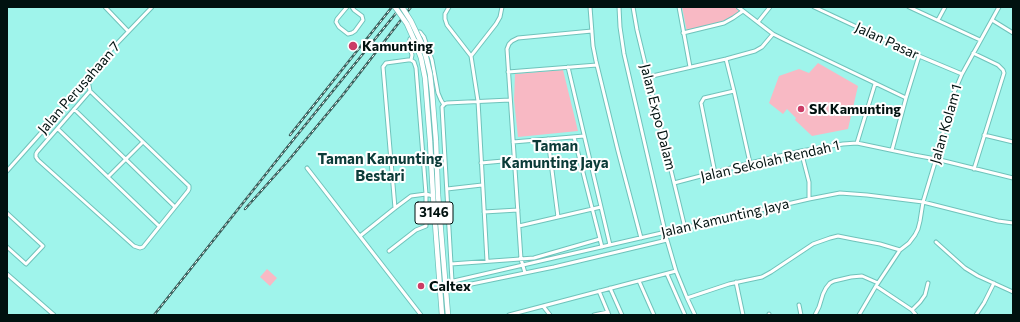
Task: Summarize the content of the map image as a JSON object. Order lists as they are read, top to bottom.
{
  "streets": {
    "main road": ["3146"],
    "street": [
      "Jalan Pasar",
      "Jalan Perusahaan 7",
      "Jalan Expo Dalam",
      "Jalan Kolam 1",
      "Jalan Sekolah Rendah 1",
      "Jalan Kamunting Jaya"
    ]
  },
  "crossings": [
    ["Jalan Pasar", "Jalan Kolam 1"],
    ["Jalan Expo Dalam", "Jalan Sekolah Rendah 1"],
    ["Jalan Expo Dalam", "Jalan Kamunting Jaya"],
    ["Jalan Kolam 1", "Jalan Sekolah Rendah 1"],
    ["Jalan Kolam 1", "Jalan Kamunting Jaya"],
    ["3146", "Jalan Kamunting Jaya"]
  ],
  "districts": ["Taman Kamunting Jaya", "Taman Kamunting Bestari"],
  "places": ["Kamunting", "SK Kamunting", "Caltex"]
}
